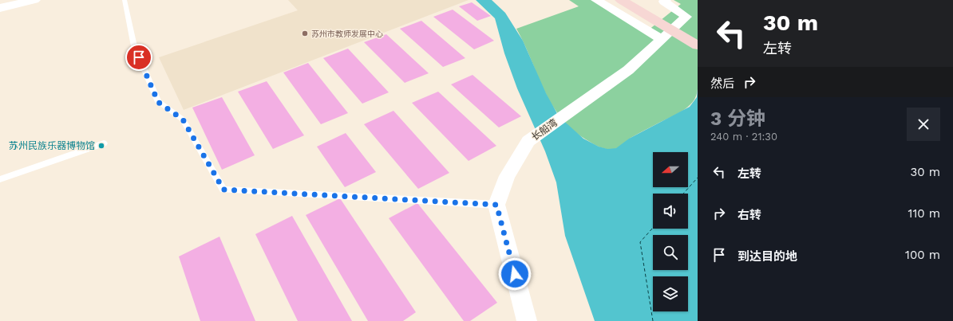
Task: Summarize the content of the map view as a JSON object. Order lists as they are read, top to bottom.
{
  "streets": {
    "street": ["长船湾"]
  },
  "places": ["苏州市教师发展中心", "苏州民族乐器博物馆"],
  "north": "left",
  "page": {
    "turn": ["30 m", "左转"],
    "then": "然后",
    "heading": ["3 分钟", "240 m · 21:30"],
    "list": [
      {
        "name": "左转",
        "value": "30 m"
      },
      {
        "name": "右转",
        "value": "110 m"
      },
      {
        "name": "到达目的地",
        "value": "100 m"
      }
    ]
  }
}
